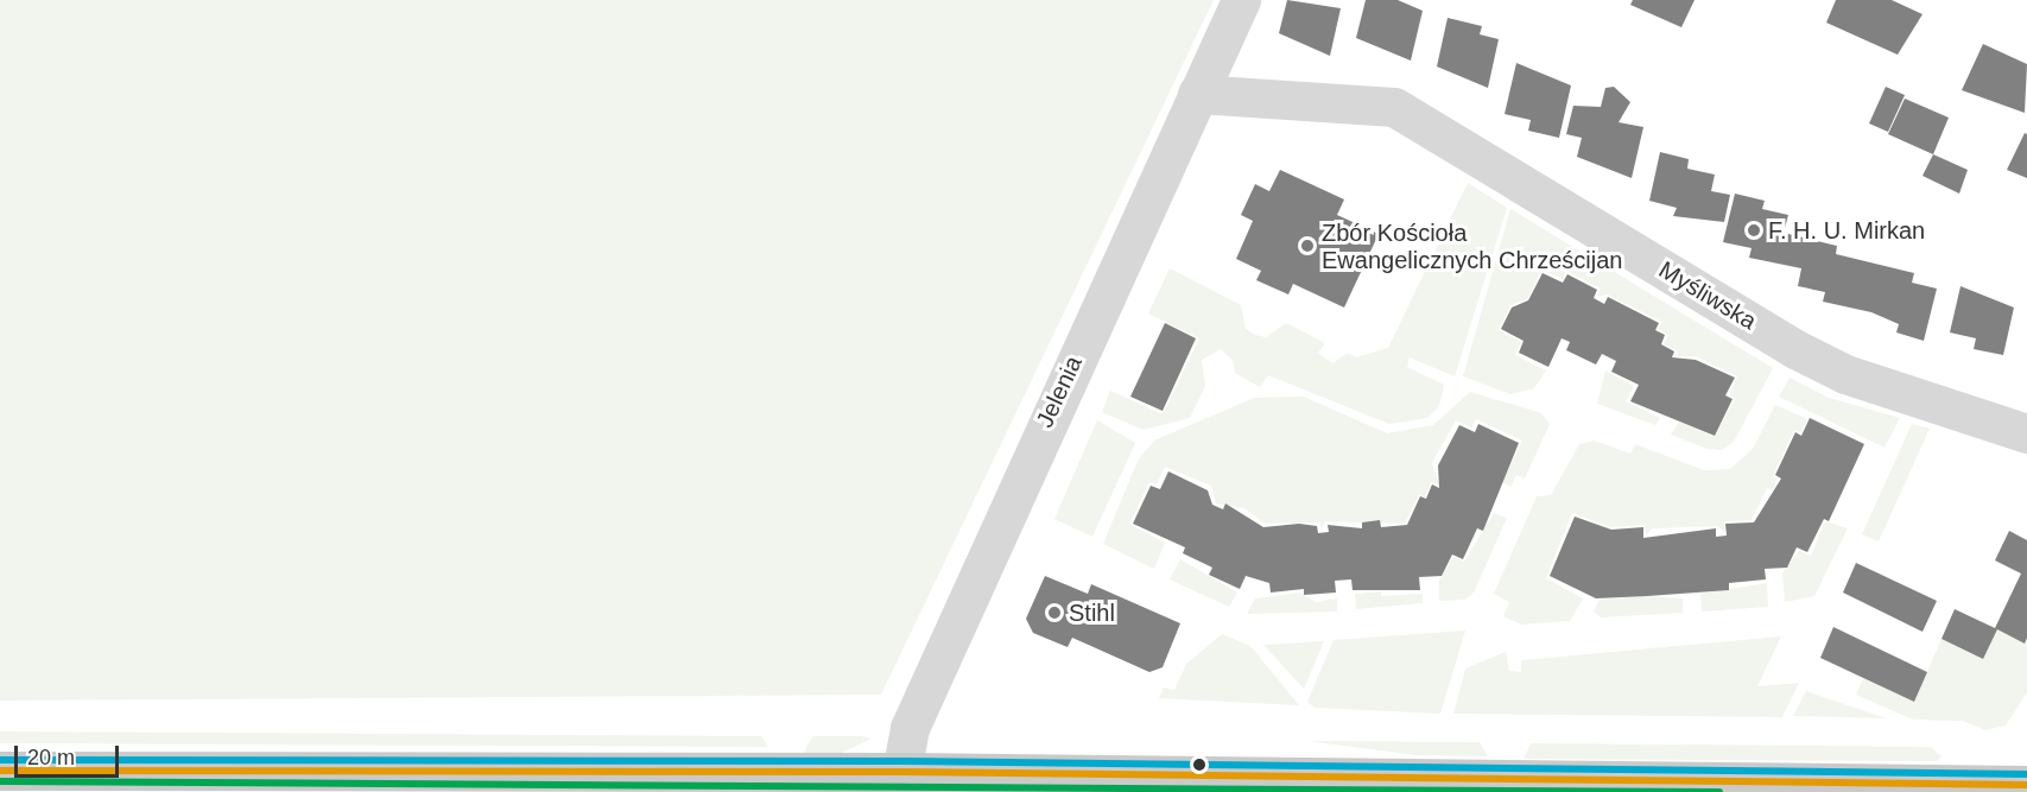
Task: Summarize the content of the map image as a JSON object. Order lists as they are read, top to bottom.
{
  "streets": {
    "street": ["Myśliwska", "Jelenia"]
  },
  "crossings": [
    ["Myśliwska", "Jelenia"]
  ],
  "places": ["F. H. U. Mirkan", "Zbór Kościoła Ewangelicznych Chrześcijan", "Stihl"],
  "scale_bar": "20 m"
}
